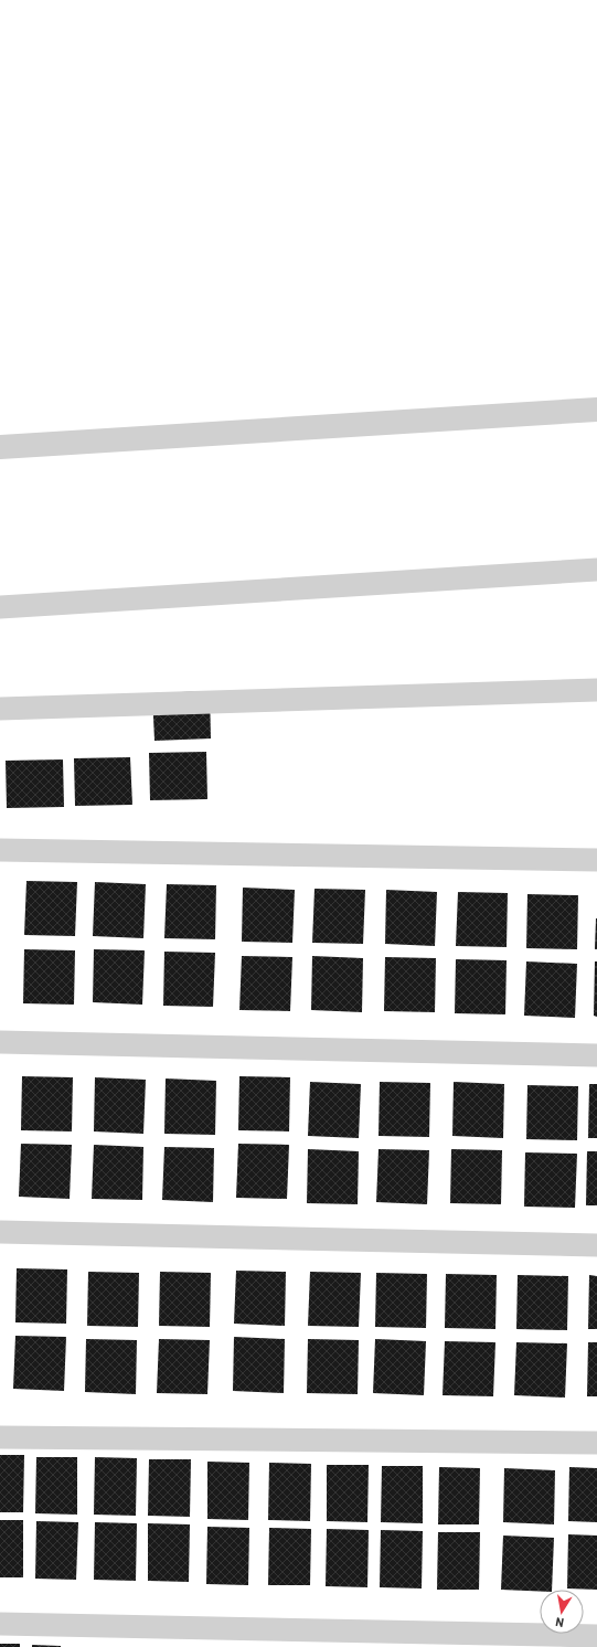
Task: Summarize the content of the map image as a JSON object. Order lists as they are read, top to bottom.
{
  "north": "bottom"
}
